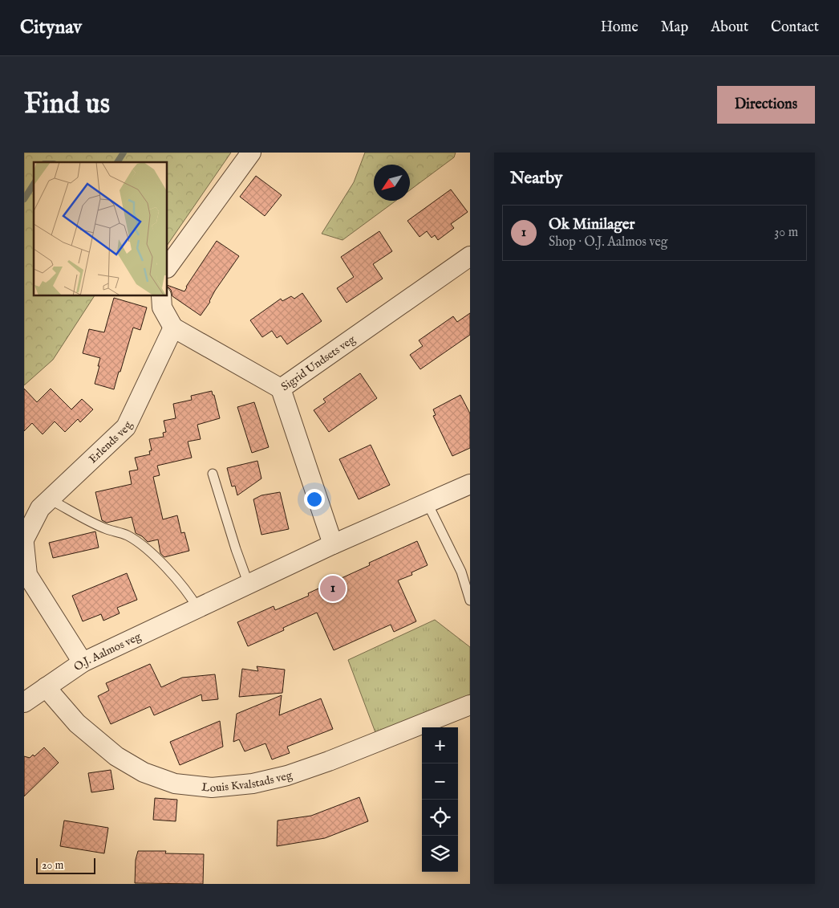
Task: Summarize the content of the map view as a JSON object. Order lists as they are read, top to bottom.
{
  "streets": {
    "street": [
      "Sigrid Undsets veg",
      "Erlends veg",
      "O.J. Aalmos veg",
      "Louis Kvalstads veg"
    ]
  },
  "crossings": [
    ["Sigrid Undsets veg", "O.J. Aalmos veg"],
    ["O.J. Aalmos veg", "Louis Kvalstads veg"]
  ],
  "scale_bar": "20 m",
  "north": "bottom left",
  "page": {
    "header": "Citynav",
    "nav": [
      "Home",
      "Map",
      "About",
      "Contact"
    ],
    "buttons": "Directions",
    "title": "Find us",
    "heading": "Nearby",
    "list": [
      {
        "mark": "1",
        "name": "Ok Minilager",
        "note": "Shop · O.J. Aalmos veg",
        "value": "30 m"
      }
    ],
    "pins": "1",
    "map_buttons": ["+", "−"],
    "scale": "20 m"
  }
}
